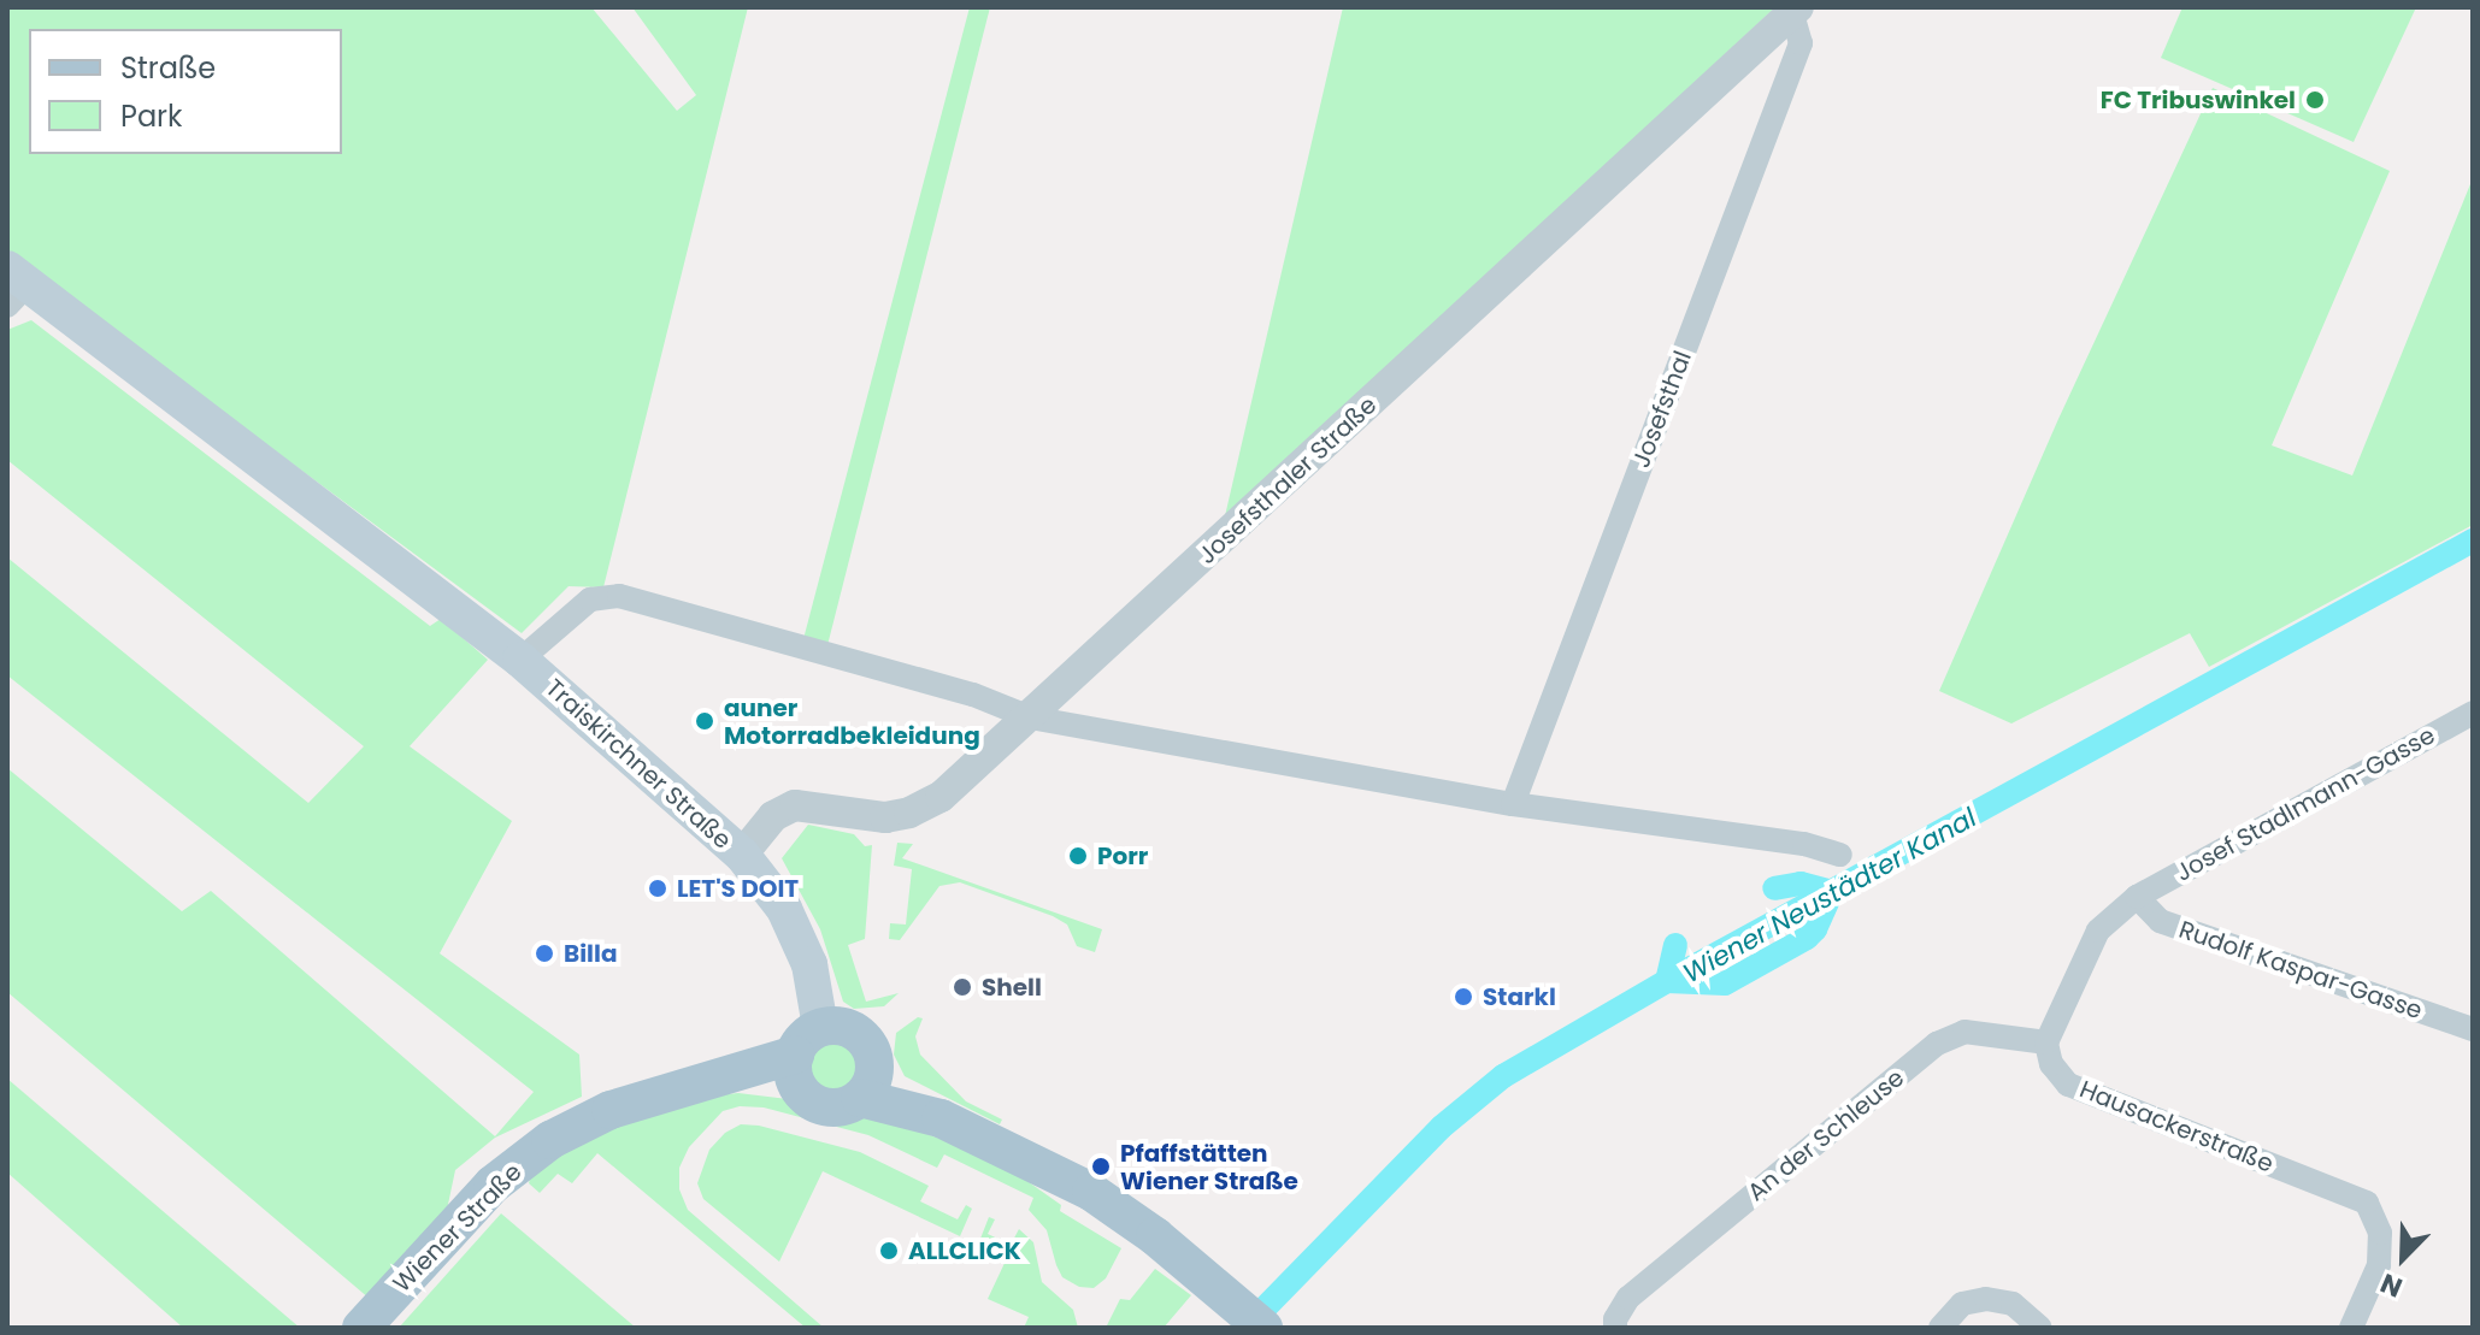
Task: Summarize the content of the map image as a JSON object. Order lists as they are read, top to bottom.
{
  "streets": {
    "main road": ["Traiskirchner Straße", "Wiener Straße"],
    "street": [
      "Josefsthal",
      "Josefsthaler Straße",
      "Josef Stadlmann-Gasse",
      "Rudolf Kaspar-Gasse",
      "Hausackerstraße",
      "An der Schleuse"
    ]
  },
  "crossings": [
    ["Josefsthal", "Josefsthaler Straße"],
    ["Josefsthaler Straße", "Traiskirchner Straße"],
    ["Traiskirchner Straße", "Wiener Straße"],
    ["Josef Stadlmann-Gasse", "Rudolf Kaspar-Gasse"],
    ["Hausackerstraße", "An der Schleuse"]
  ],
  "water": ["Wiener Neustädter Kanal"],
  "places": [
    "FC Tribuswinkel",
    "auner Motorradbekleidung",
    "Porr",
    "LET'S DOIT",
    "Billa",
    "Shell",
    "Starkl",
    "Pfaffstätten Wiener Straße",
    "ALLCLICK"
  ],
  "legend": ["Straße", "Park"],
  "north": "bottom left"
}
